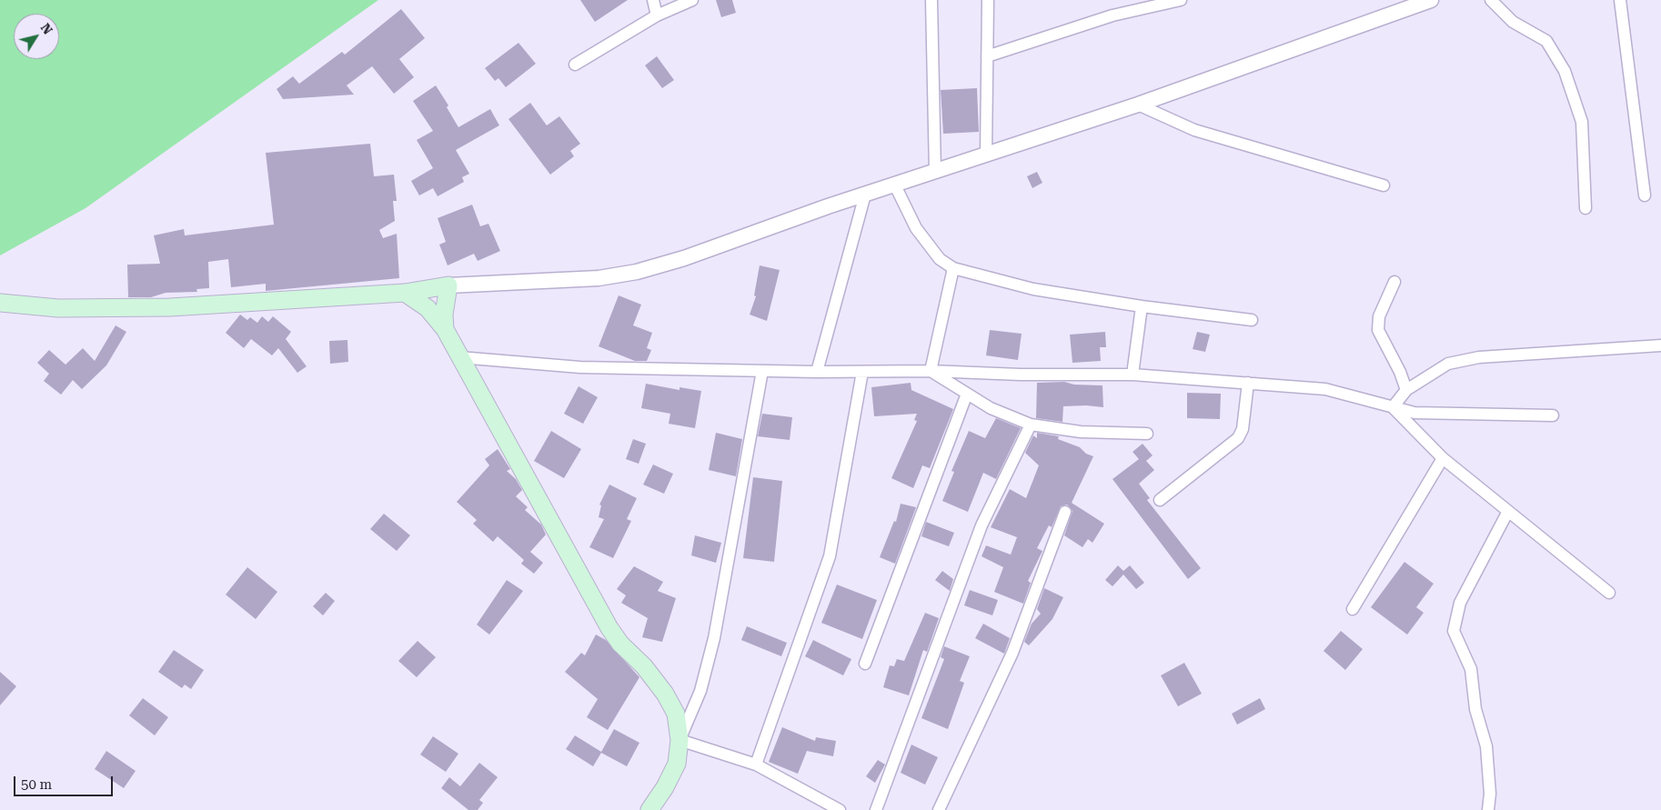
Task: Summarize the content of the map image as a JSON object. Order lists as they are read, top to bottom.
{
  "scale_bar": "50 m",
  "north": "top right"
}
